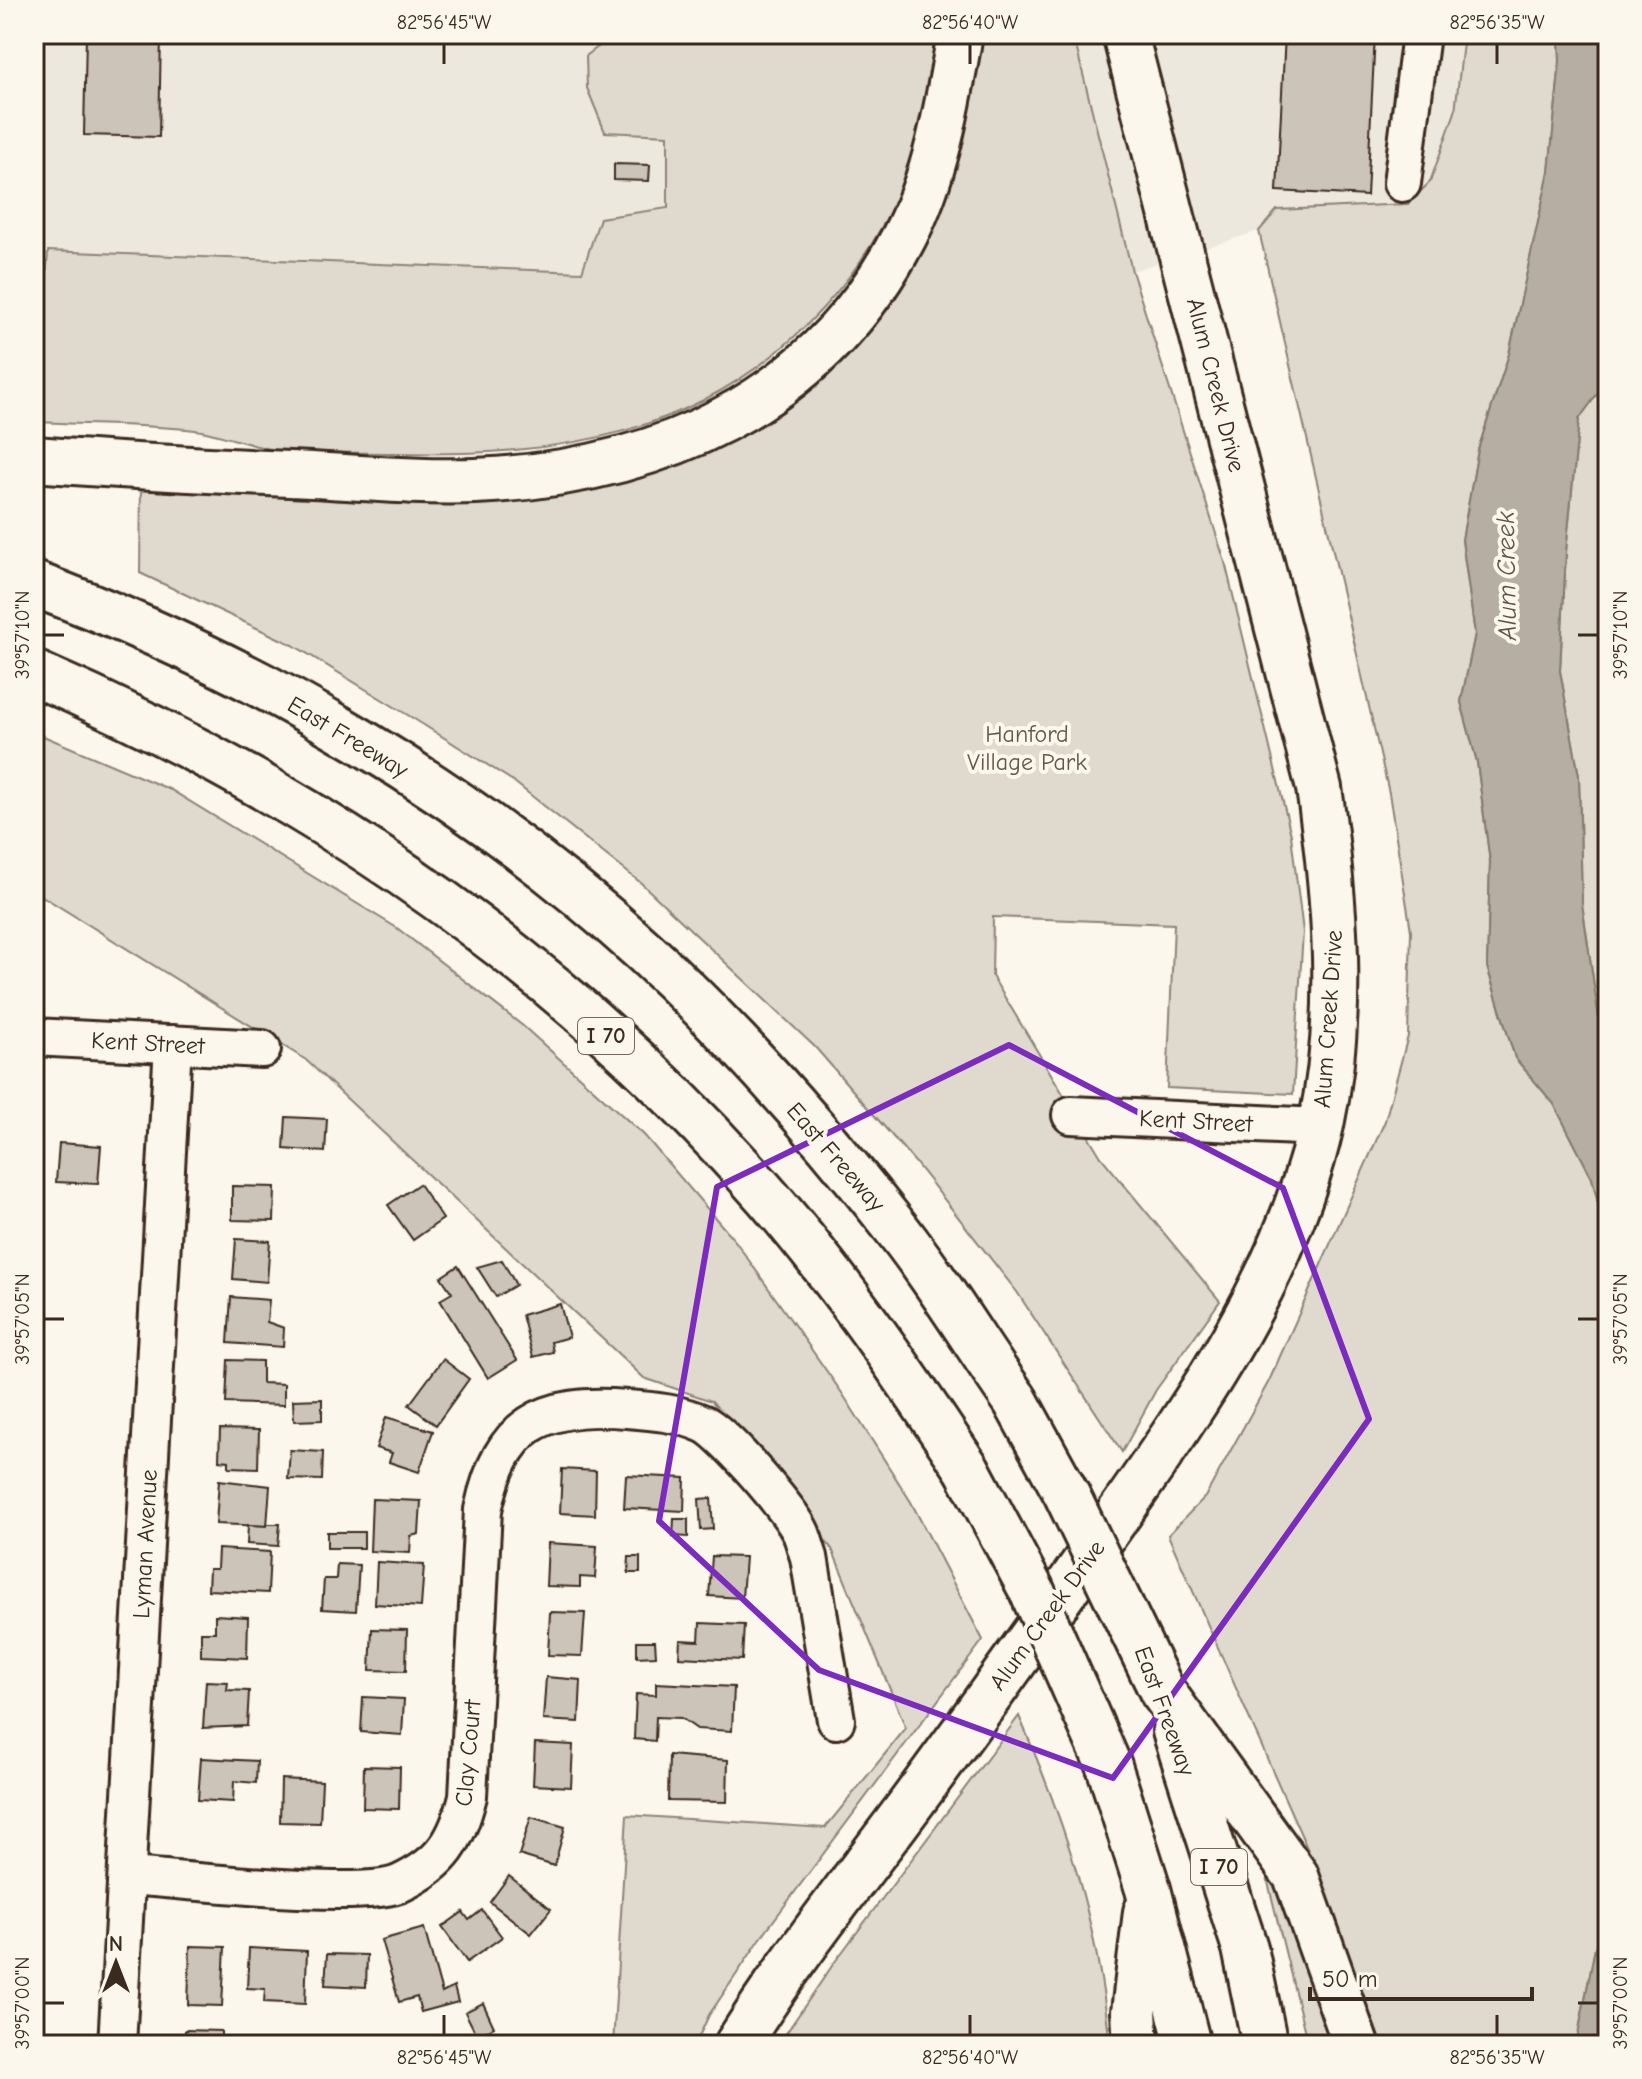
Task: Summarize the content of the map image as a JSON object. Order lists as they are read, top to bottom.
{
  "streets": {
    "main road": ["Alum Creek Drive", "East Freeway", "I 70"],
    "street": ["Kent Street", "Lyman Avenue", "Clay Court"]
  },
  "crossings": [
    ["Alum Creek Drive", "Kent Street"],
    ["Kent Street", "Lyman Avenue"],
    ["Lyman Avenue", "Clay Court"]
  ],
  "water": ["Alum Creek"],
  "parks": ["Hanford Village Park"],
  "scale_bar": "50 m",
  "north": "top",
  "coordinates": [
    "82°56'45\"W",
    "82°56'40\"W",
    "82°56'35\"W",
    "39°57'10\"N",
    "39°57'05\"N",
    "39°57'00\"N"
  ]
}
